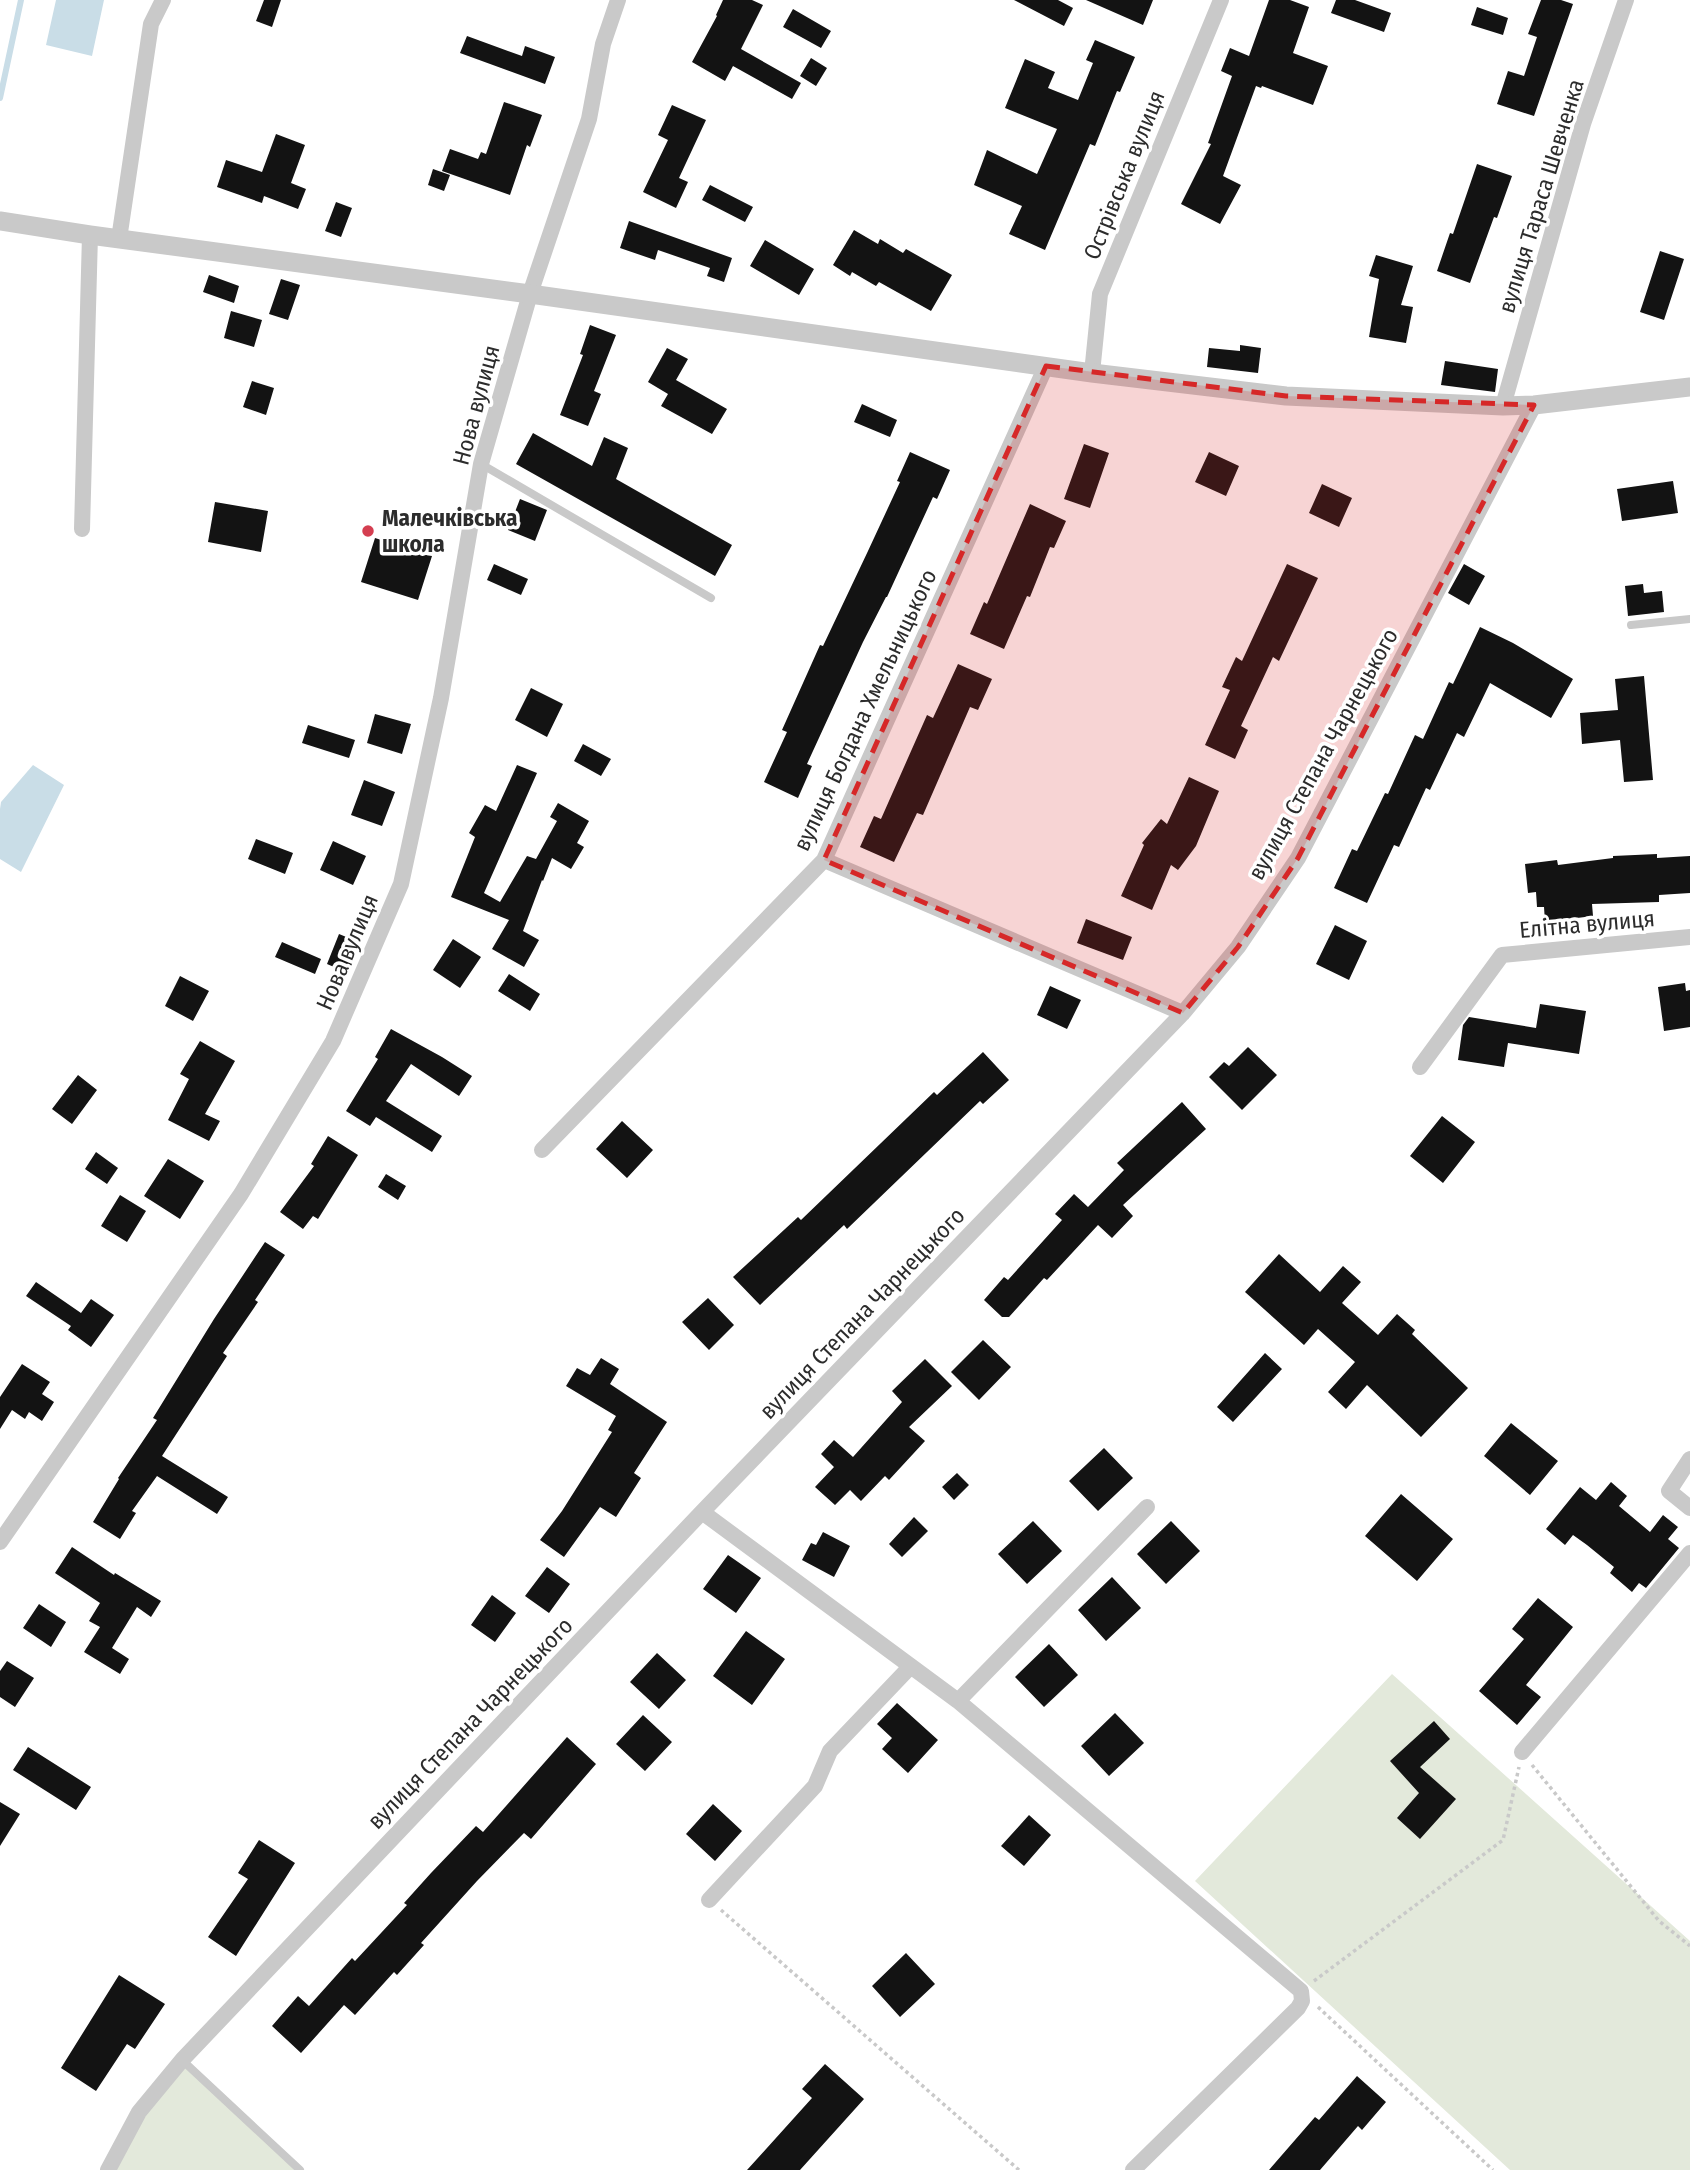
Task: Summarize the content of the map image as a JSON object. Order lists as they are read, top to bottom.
{
  "streets": {
    "street": [
      "Острівська вулиця",
      "вулиця Тараса Шевченка",
      "Нова вулиця",
      "вулиця Богдана Хмельницького",
      "вулиця Степана Чарнецького",
      "Елітна вулиця"
    ]
  },
  "places": ["Малечківська школа"]
}
